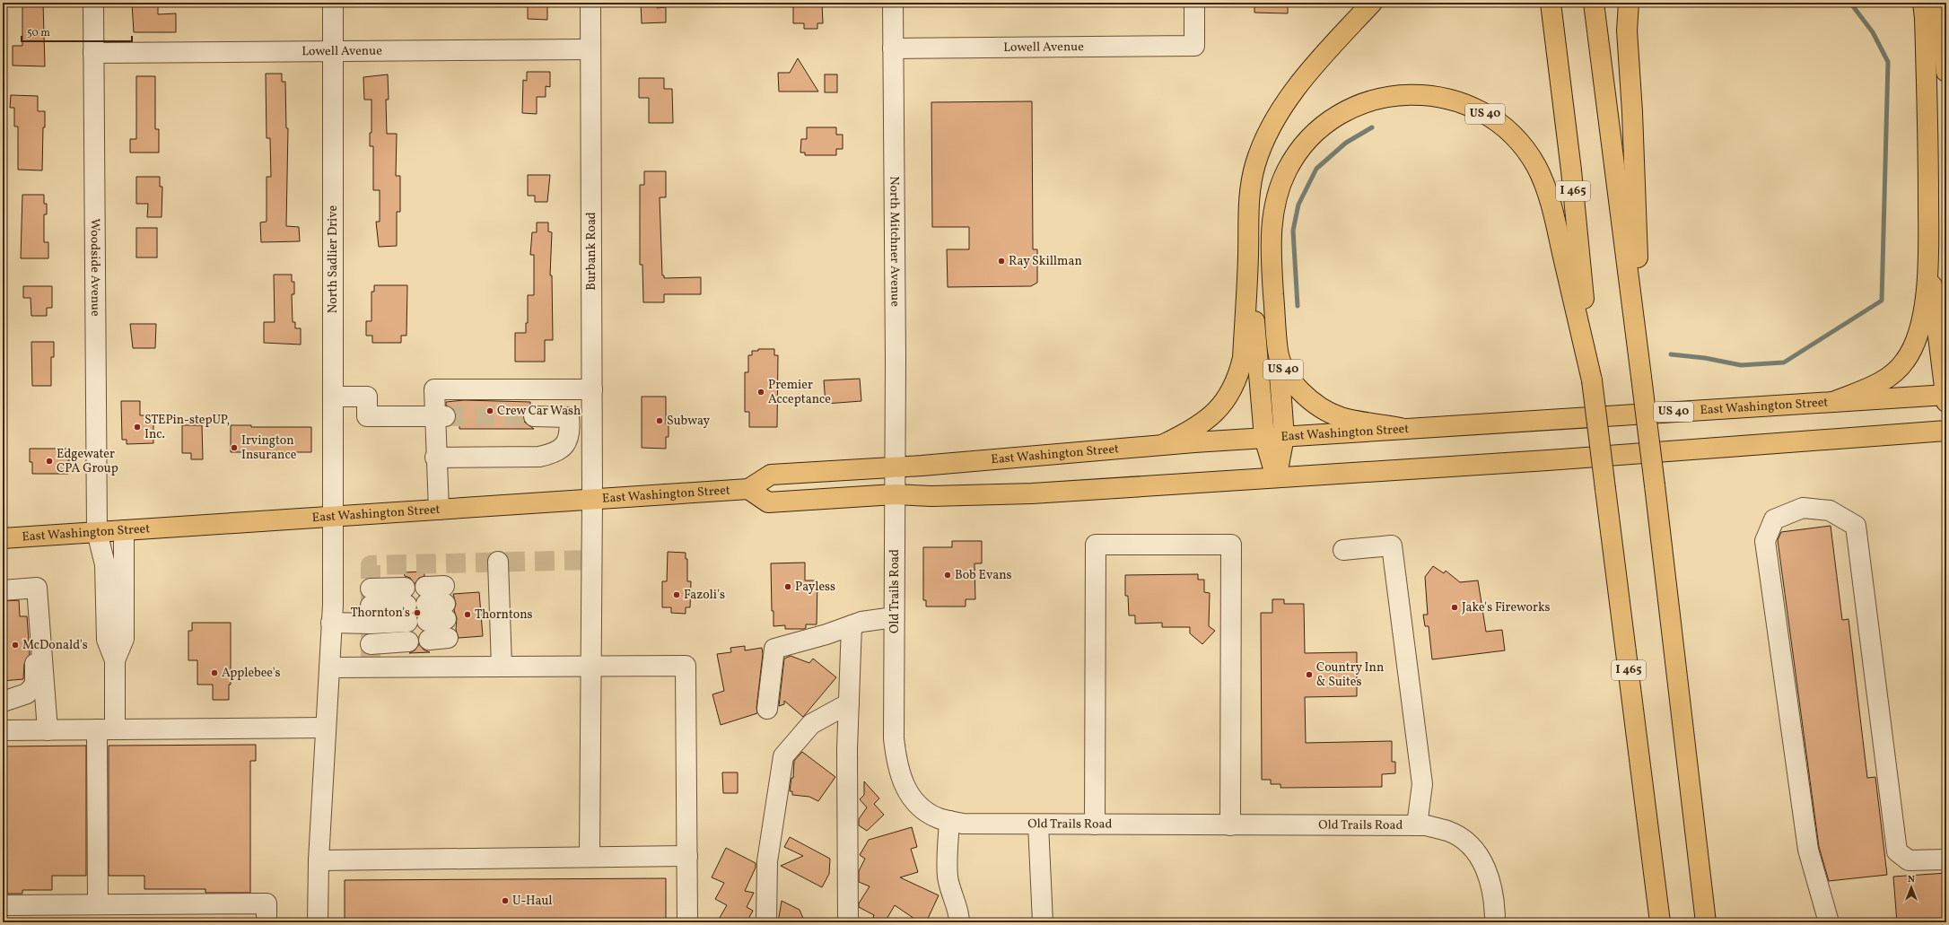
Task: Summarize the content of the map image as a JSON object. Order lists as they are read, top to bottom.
{
  "streets": {
    "main road": ["US 40", "I 465", "East Washington Street"],
    "street": [
      "Lowell Avenue",
      "North Mitchner Avenue",
      "Burbank Road",
      "North Sadlier Drive",
      "Woodside Avenue",
      "Old Trails Road"
    ]
  },
  "crossings": [
    ["Lowell Avenue", "North Mitchner Avenue"],
    ["Lowell Avenue", "Burbank Road"],
    ["Lowell Avenue", "North Sadlier Drive"],
    ["Lowell Avenue", "Woodside Avenue"],
    ["US 40", "I 465"],
    ["US 40", "East Washington Street"],
    ["North Mitchner Avenue", "East Washington Street"],
    ["North Mitchner Avenue", "Old Trails Road"],
    ["Burbank Road", "East Washington Street"],
    ["North Sadlier Drive", "East Washington Street"],
    ["Woodside Avenue", "East Washington Street"],
    ["East Washington Street", "Old Trails Road"]
  ],
  "places": [
    "Ray Skillman",
    "Premier Acceptance",
    "Crew Car Wash",
    "Subway",
    "STEPin-stepUP, Inc.",
    "Irvington Insurance",
    "Edgewater CPA Group",
    "Bob Evans",
    "Payless",
    "Fazoli's",
    "Jake's Fireworks",
    "Thornton's",
    "Thorntons",
    "McDonald's",
    "Applebee's",
    "Country Inn & Suites",
    "U-Haul"
  ],
  "scale_bar": "50 m",
  "north": "top"
}
